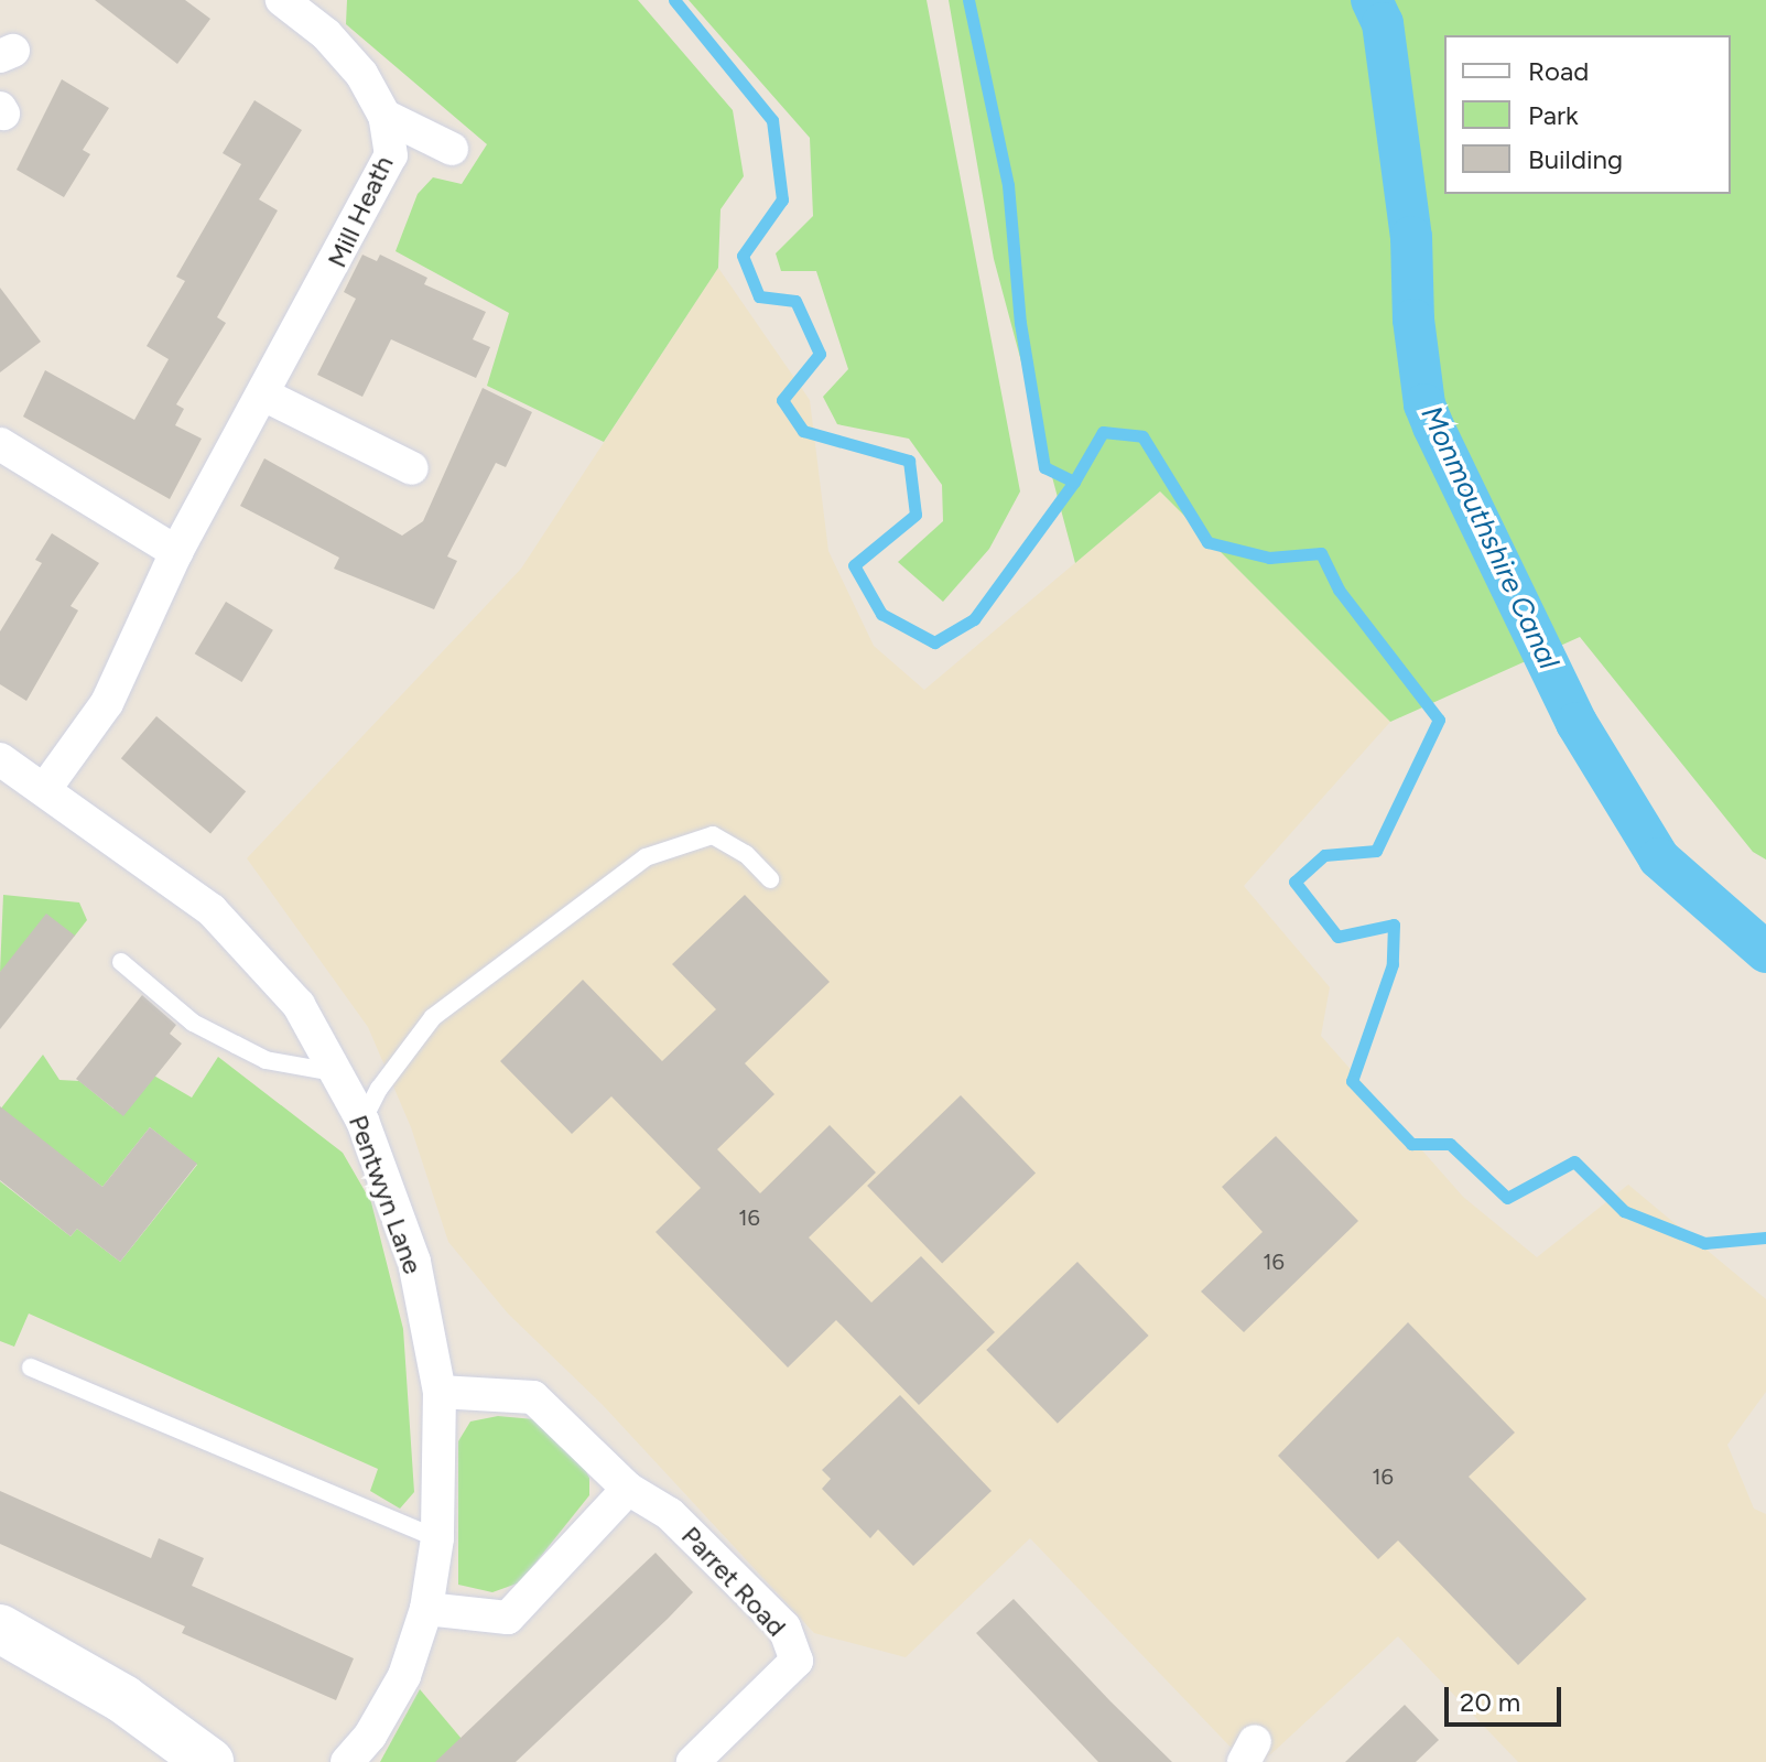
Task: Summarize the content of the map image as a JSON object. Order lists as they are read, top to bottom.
{
  "streets": {
    "street": ["Mill Heath", "Pentwyn Lane", "Parret Road"]
  },
  "crossings": [
    ["Mill Heath", "Pentwyn Lane"],
    ["Pentwyn Lane", "Parret Road"]
  ],
  "water": ["Monmouthshire Canal"],
  "house_numbers": ["16", "16", "16"],
  "legend": ["Road", "Park", "Building"],
  "scale_bar": "20 m"
}
